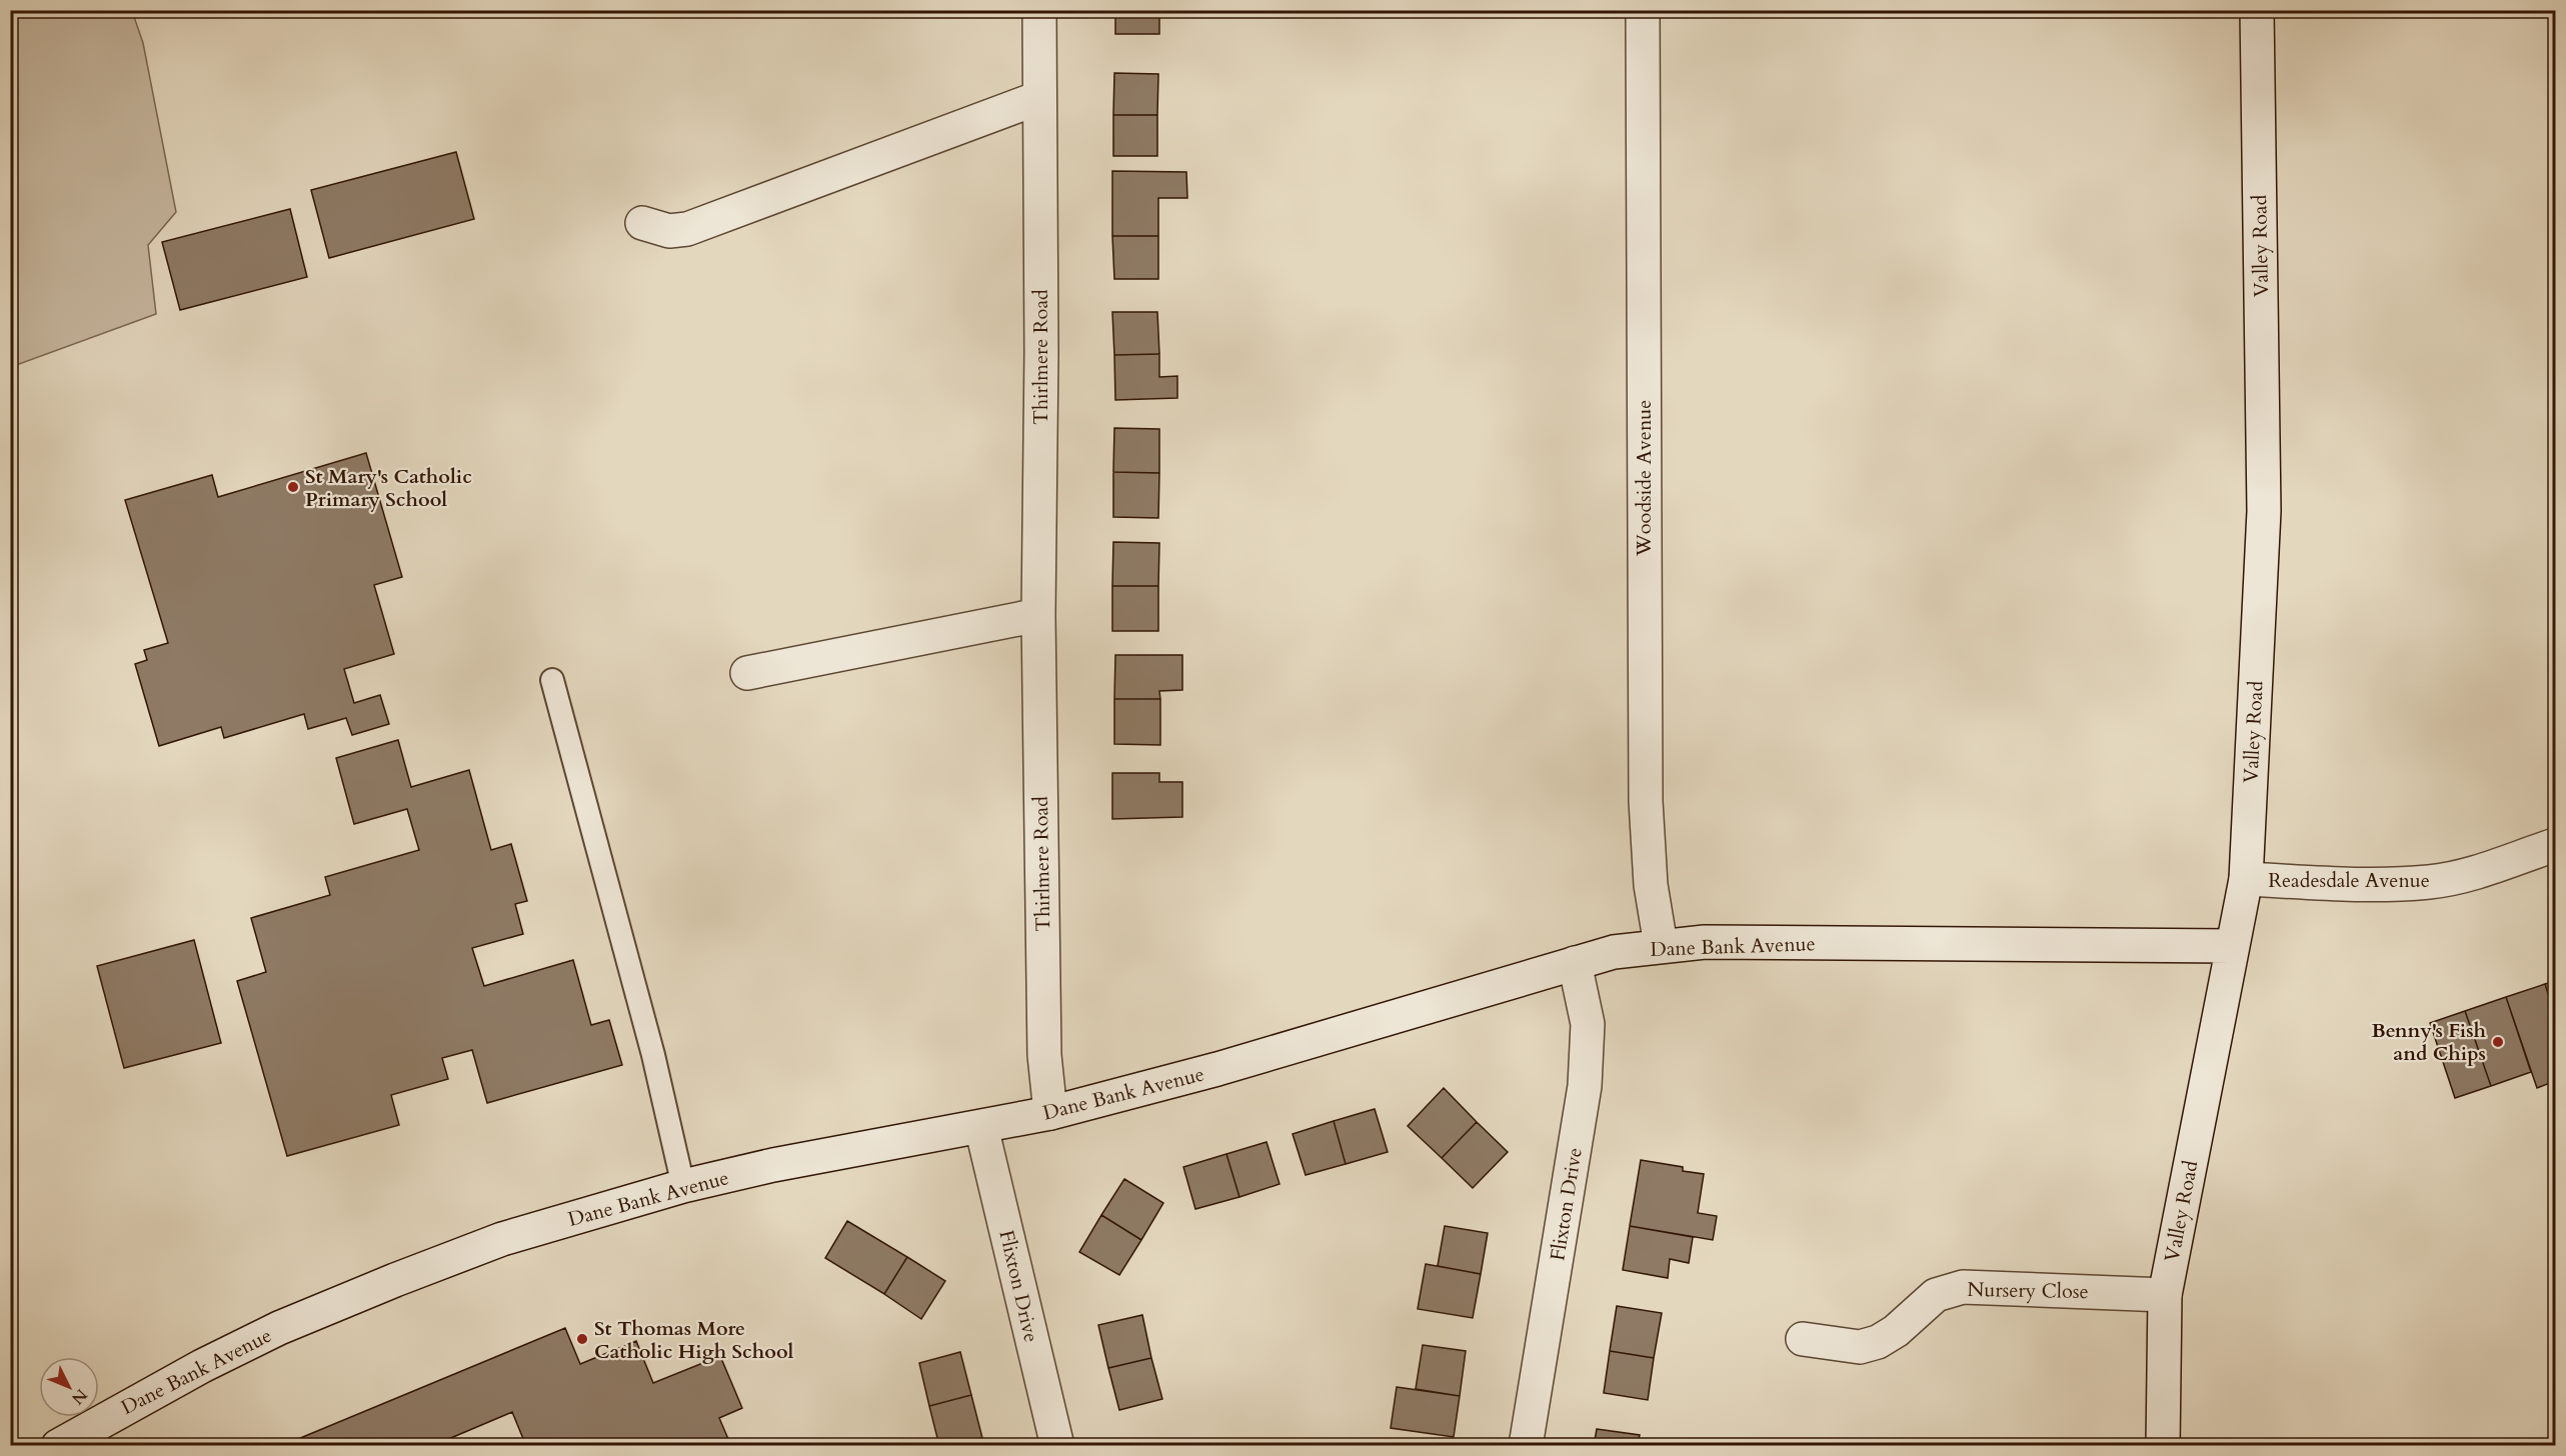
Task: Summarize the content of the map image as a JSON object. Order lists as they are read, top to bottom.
{
  "streets": {
    "street": [
      "Valley Road",
      "Thirlmere Road",
      "Woodside Avenue",
      "Readesdale Avenue",
      "Dane Bank Avenue",
      "Flixton Drive",
      "Nursery Close"
    ]
  },
  "crossings": [
    ["Valley Road", "Readesdale Avenue"],
    ["Valley Road", "Dane Bank Avenue"],
    ["Valley Road", "Nursery Close"],
    ["Thirlmere Road", "Dane Bank Avenue"],
    ["Woodside Avenue", "Dane Bank Avenue"],
    ["Dane Bank Avenue", "Flixton Drive"]
  ],
  "places": ["St Mary's Catholic Primary School", "Benny's Fish and Chips", "St Thomas More Catholic High School"],
  "north": "bottom right"
}
